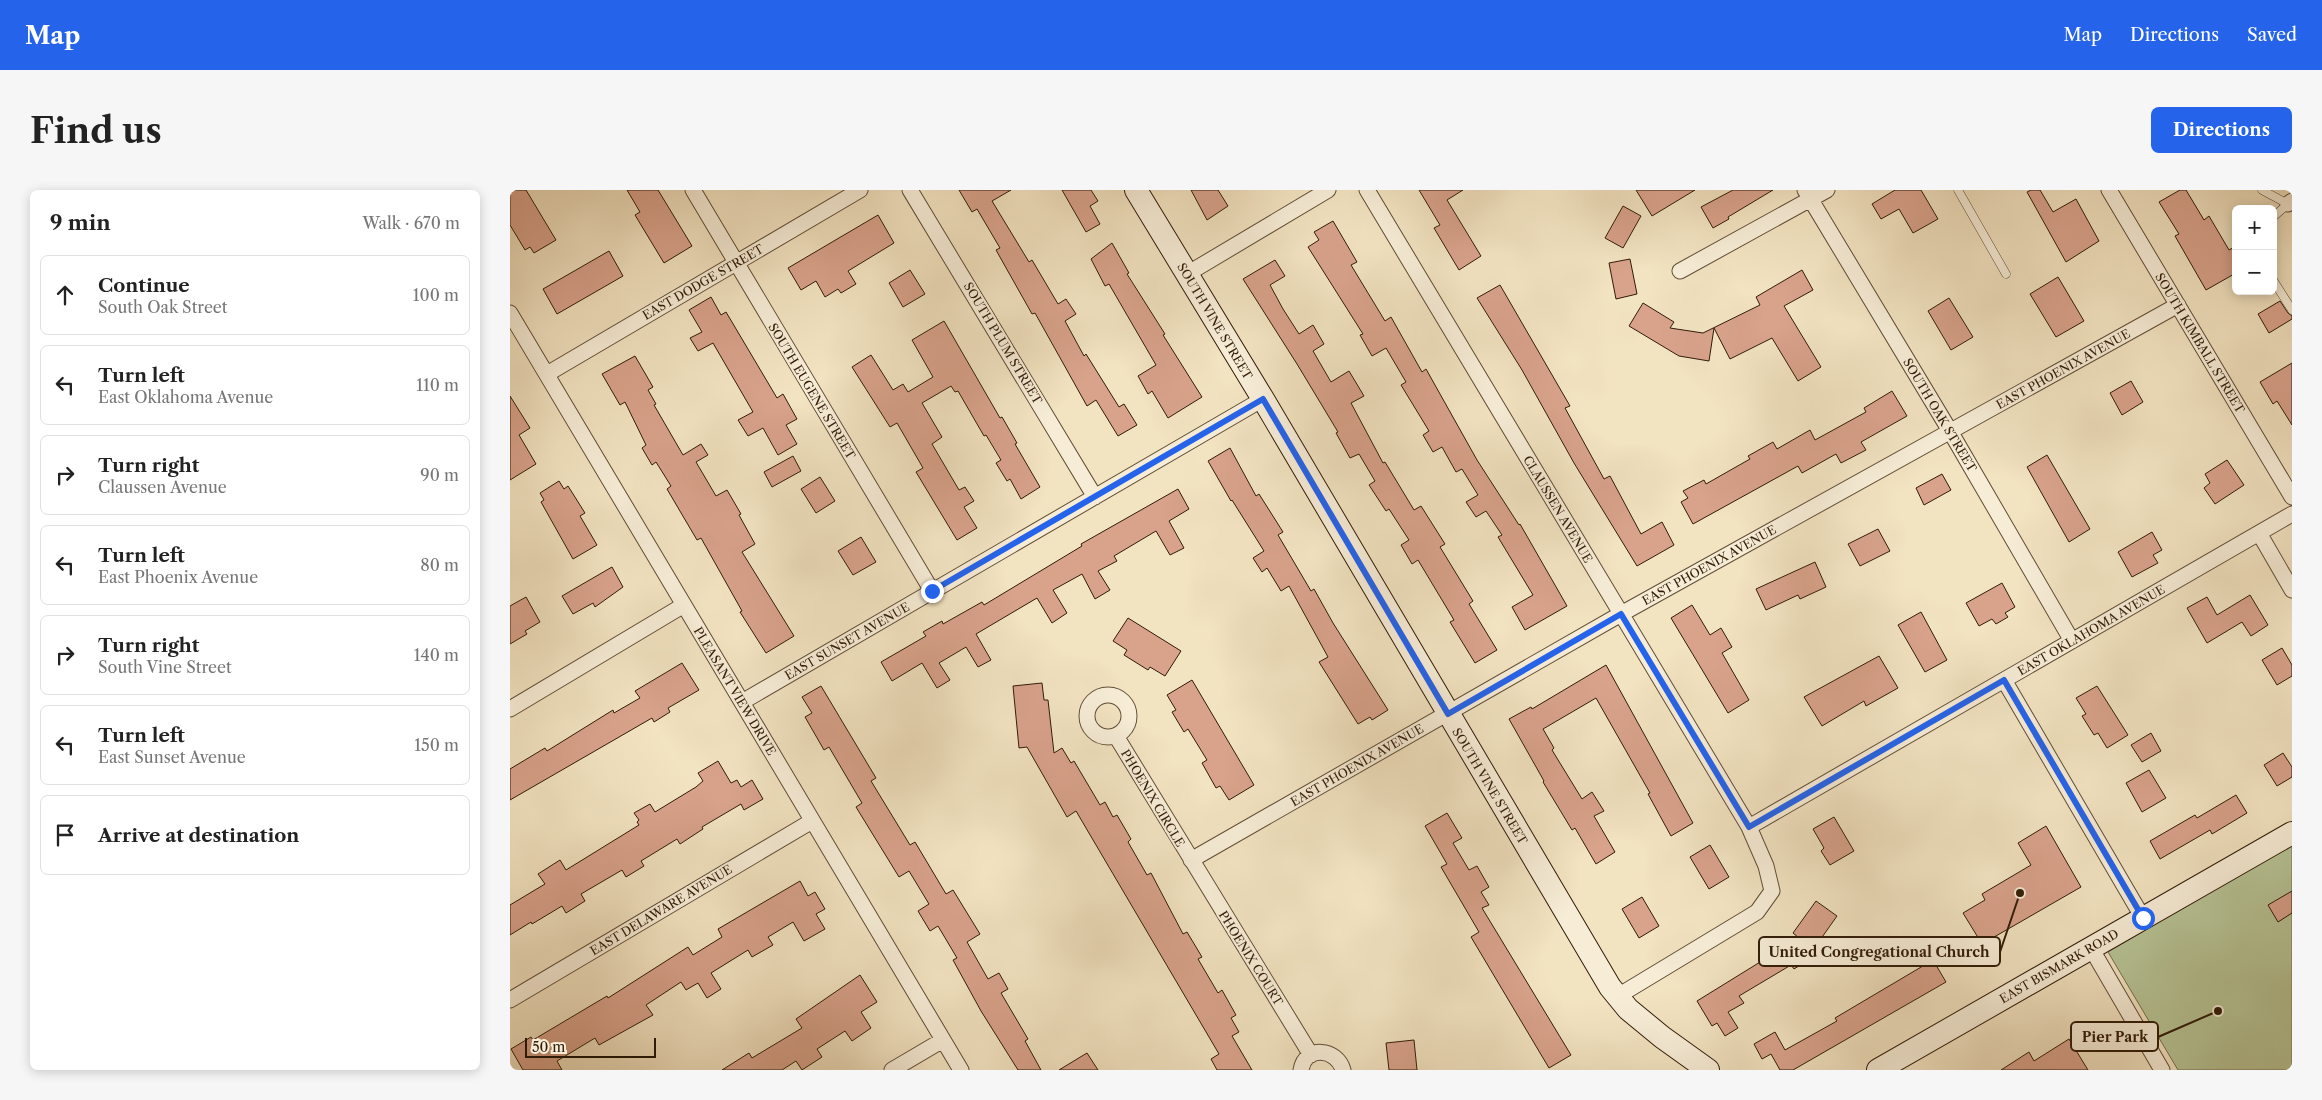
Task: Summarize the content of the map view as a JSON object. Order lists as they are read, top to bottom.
{
  "streets": {
    "street": [
      "EAST DODGE STREET",
      "SOUTH VINE STREET",
      "SOUTH PLUM STREET",
      "SOUTH KIMBALL STREET",
      "EAST PHOENIX AVENUE",
      "SOUTH EUGENE STREET",
      "SOUTH OAK STREET",
      "CLAUSSEN AVENUE",
      "EAST OKLAHOMA AVENUE",
      "EAST SUNSET AVENUE",
      "PLEASANT VIEW DRIVE",
      "PHOENIX CIRCLE",
      "EAST DELAWARE AVENUE",
      "PHOENIX COURT",
      "EAST BISMARK ROAD"
    ]
  },
  "crossings": [
    ["EAST DODGE STREET", "SOUTH EUGENE STREET"],
    ["EAST DODGE STREET", "PLEASANT VIEW DRIVE"],
    ["SOUTH VINE STREET", "EAST PHOENIX AVENUE"],
    ["SOUTH VINE STREET", "EAST SUNSET AVENUE"],
    ["SOUTH PLUM STREET", "EAST SUNSET AVENUE"],
    ["SOUTH KIMBALL STREET", "EAST PHOENIX AVENUE"],
    ["EAST PHOENIX AVENUE", "SOUTH OAK STREET"],
    ["EAST PHOENIX AVENUE", "CLAUSSEN AVENUE"],
    ["EAST PHOENIX AVENUE", "PHOENIX CIRCLE"],
    ["EAST PHOENIX AVENUE", "PHOENIX COURT"],
    ["SOUTH EUGENE STREET", "EAST SUNSET AVENUE"],
    ["SOUTH OAK STREET", "EAST OKLAHOMA AVENUE"],
    ["CLAUSSEN AVENUE", "EAST OKLAHOMA AVENUE"],
    ["EAST SUNSET AVENUE", "PLEASANT VIEW DRIVE"],
    ["PLEASANT VIEW DRIVE", "EAST DELAWARE AVENUE"],
    ["PHOENIX CIRCLE", "PHOENIX COURT"]
  ],
  "places": ["United Congregational Church", "Pier Park"],
  "scale_bar": "50 m",
  "page": {
    "header": "Map",
    "nav": ["Map", "Directions", "Saved"],
    "buttons": "Directions",
    "title": "Find us",
    "heading": ["9 min", "Walk · 670 m"],
    "map_buttons": ["+", "−"],
    "list": [
      ["Continue", "South Oak Street", "100 m"],
      ["Turn left", "East Oklahoma Avenue", "110 m"],
      ["Turn right", "Claussen Avenue", "90 m"],
      ["Turn left", "East Phoenix Avenue", "80 m"],
      ["Turn right", "South Vine Street", "140 m"],
      ["Turn left", "East Sunset Avenue", "150 m"],
      "Arrive at destination"
    ],
    "scale": "50 m"
  }
}
